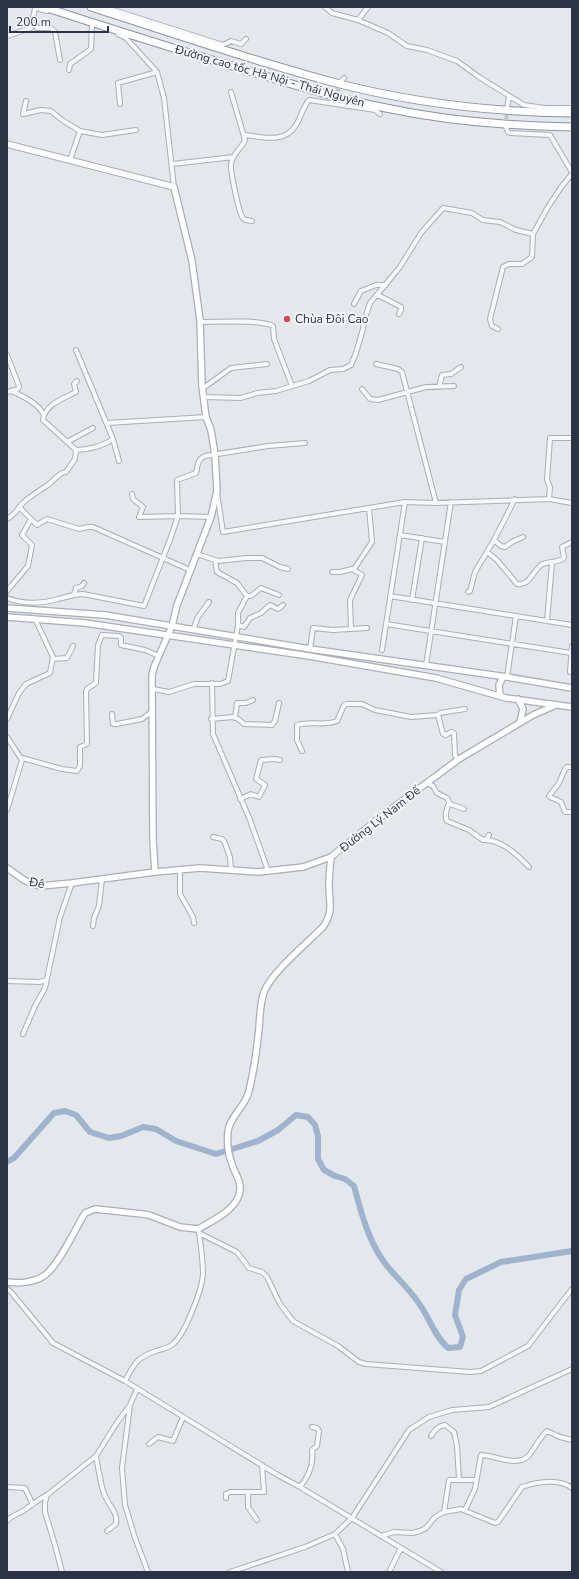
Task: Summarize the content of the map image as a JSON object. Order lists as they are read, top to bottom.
{
  "streets": {
    "highway": ["Đường cao tốc Hà Nội - Thái Nguyên"],
    "street": ["Đường Lý Nam Đế", "Đê"]
  },
  "crossings": [
    ["Đường Lý Nam Đế", "Đê"]
  ],
  "places": ["Chùa Đôi Cao"],
  "scale_bar": "200 m"
}
